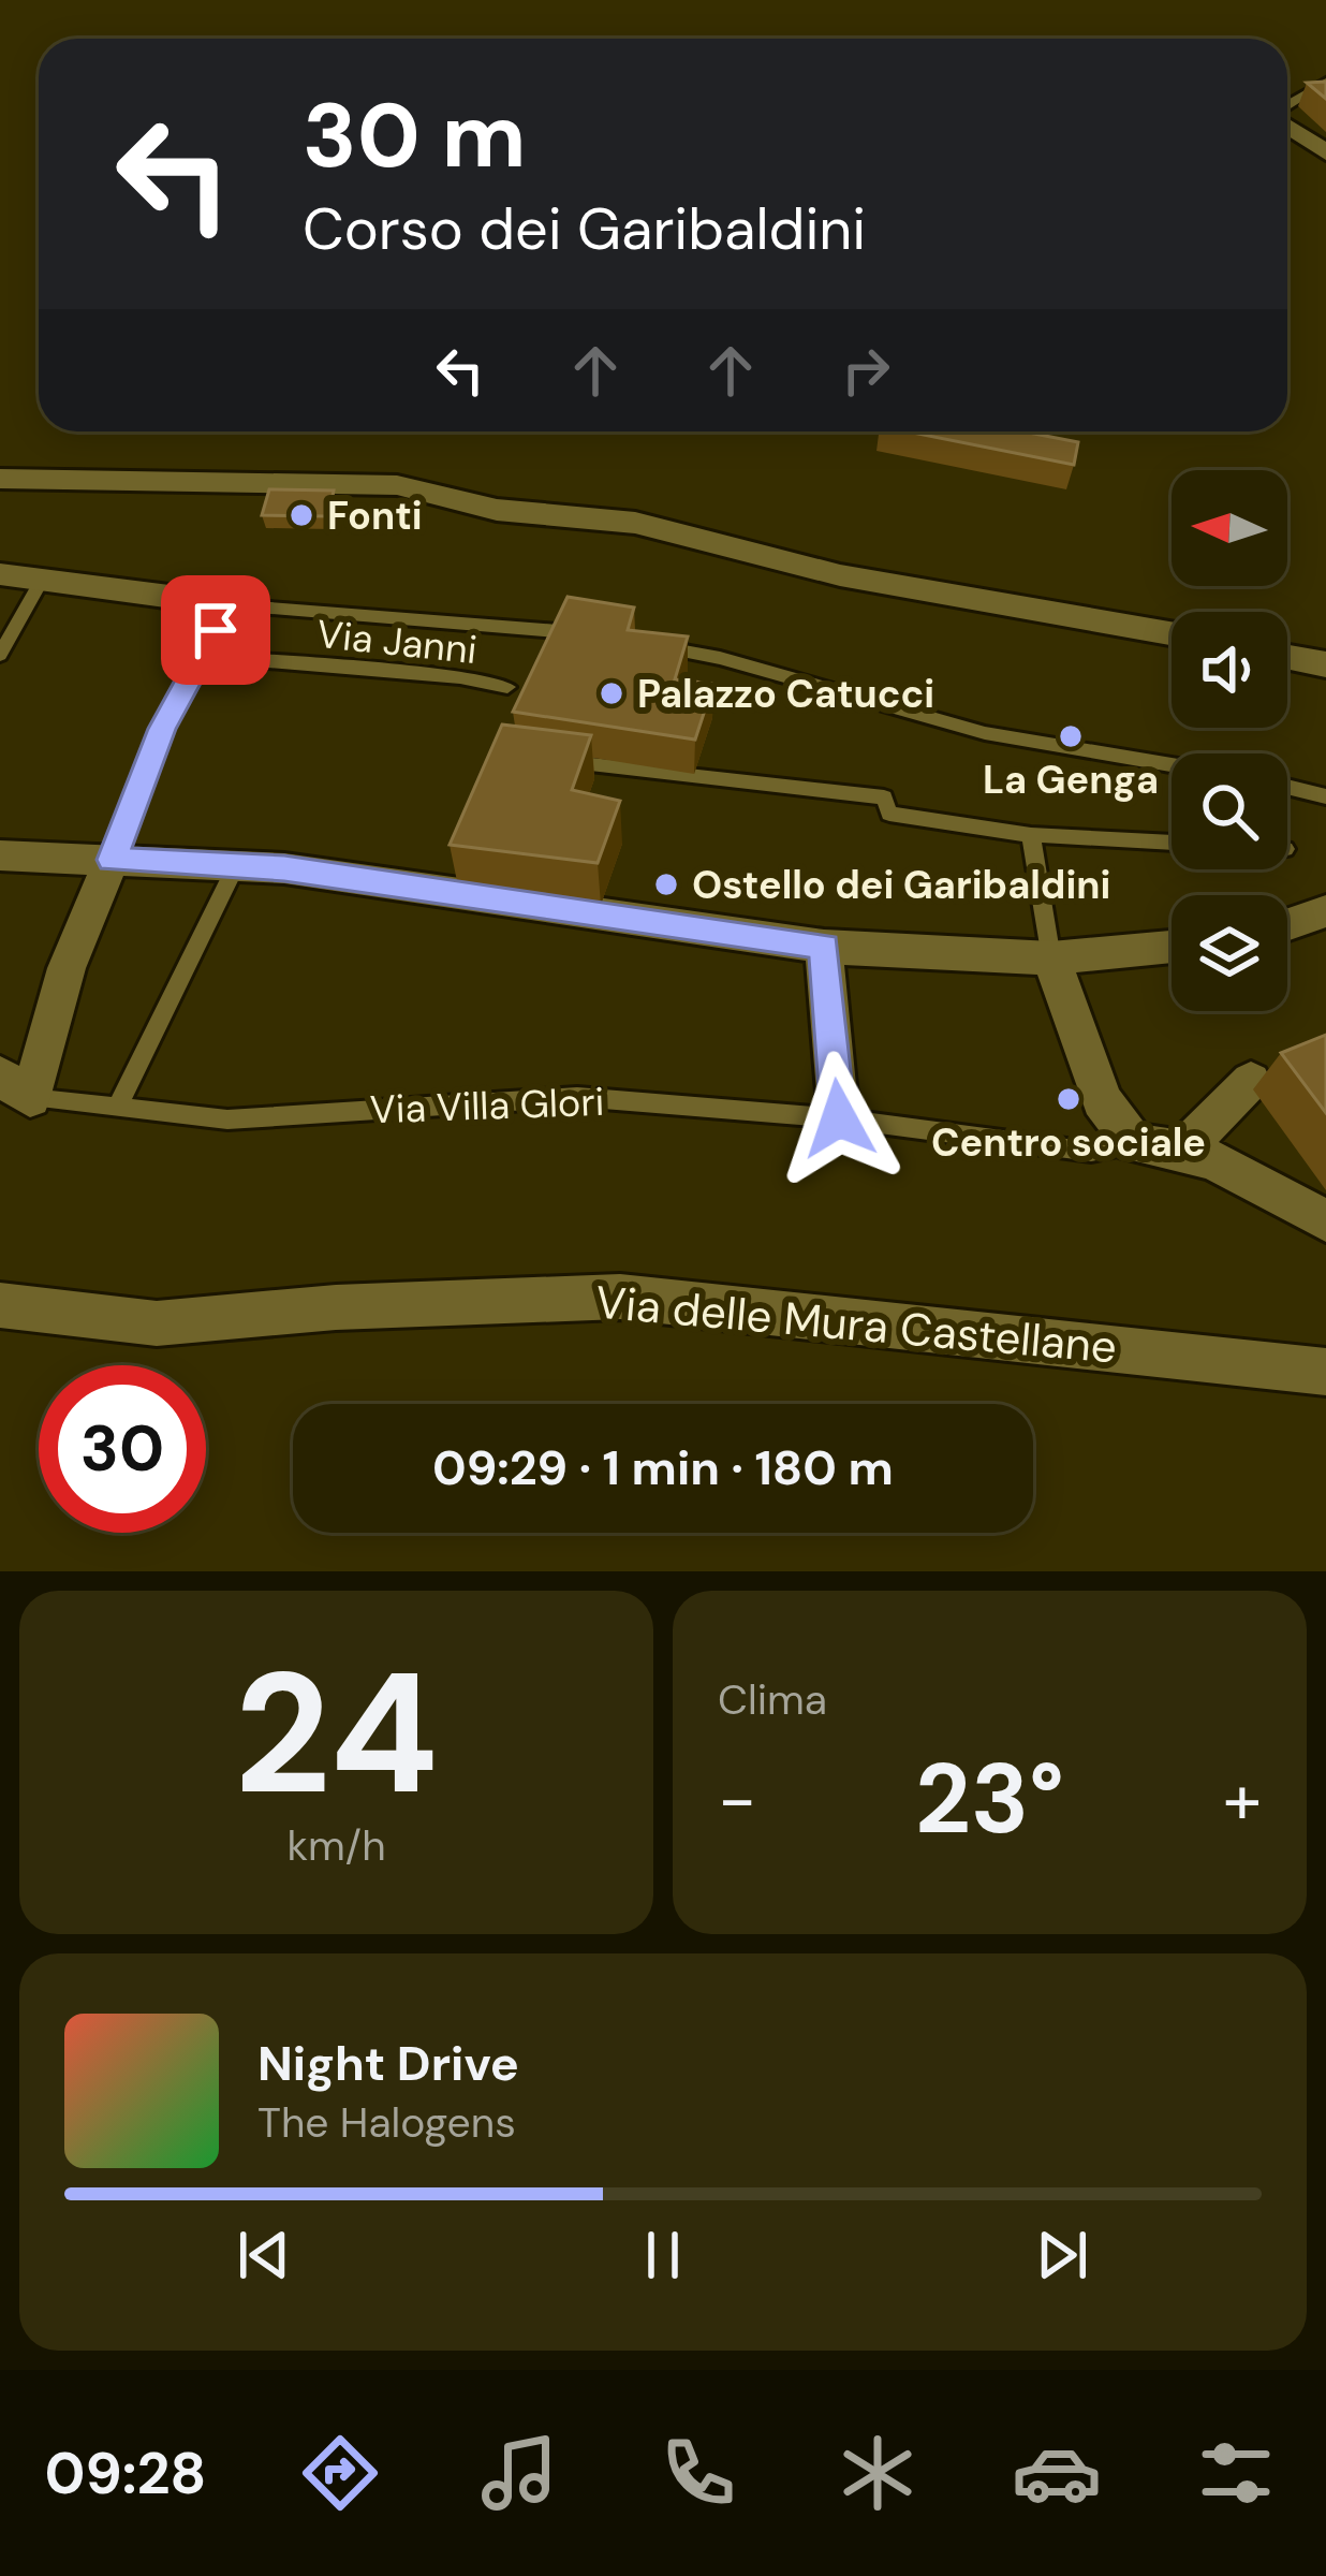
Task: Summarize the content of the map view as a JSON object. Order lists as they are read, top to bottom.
{
  "streets": {
    "street": ["Via delle Mura Castellane"],
    "lane": ["Via Janni", "Via Villa Glori"]
  },
  "places": [
    "Fonti",
    "Palazzo Catucci",
    "La Genga",
    "Ostello dei Garibaldini",
    "Centro sociale"
  ],
  "north": "left",
  "page": {
    "turn": ["30 m", "Corso dei Garibaldini"],
    "limit": "30",
    "trip": "09:29 · 1 min · 180 m",
    "tile": [
      ["24", "km/h"],
      "Clima"
    ],
    "heat": ["−", "23°", "+"],
    "song": ["Night Drive", "The Halogens"],
    "tabs": "09:28"
  }
}
